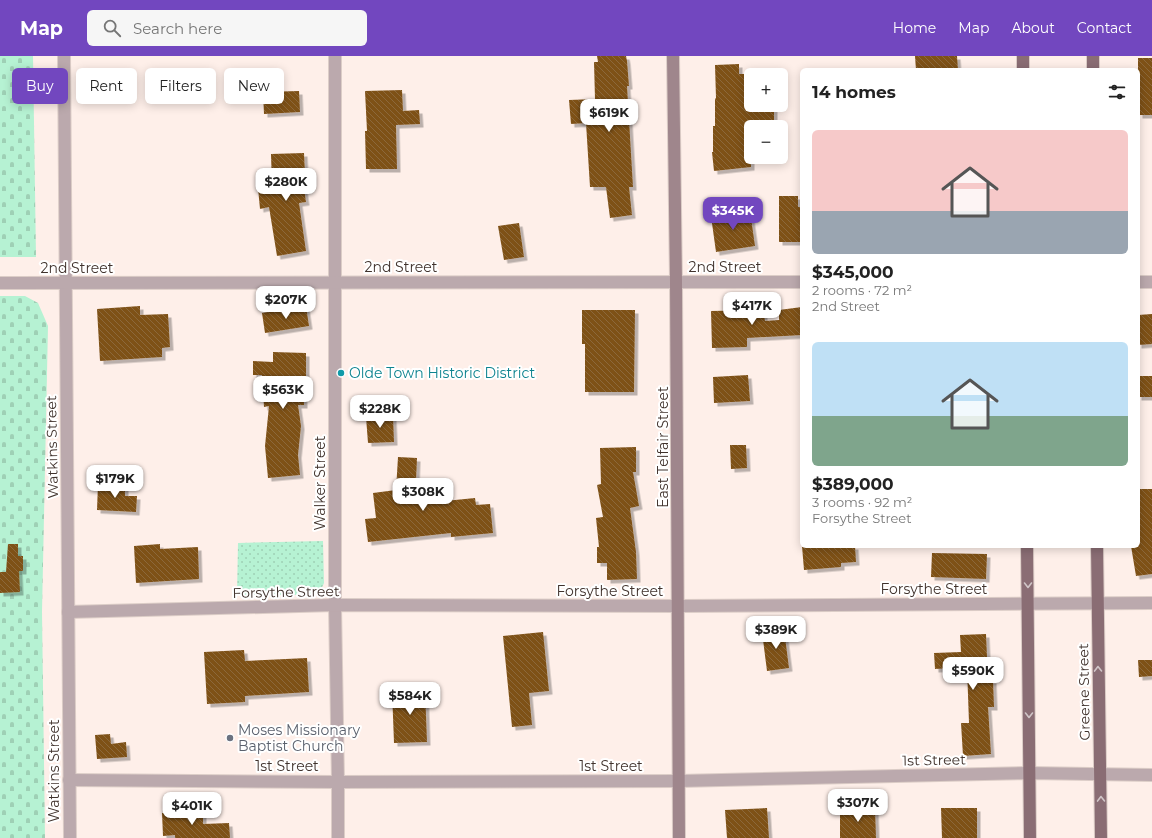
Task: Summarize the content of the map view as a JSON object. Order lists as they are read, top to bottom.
{
  "streets": {
    "main road": ["Greene Street"],
    "street": [
      "2nd Street",
      "Watkins Street",
      "East Telfair Street",
      "Walker Street",
      "Forsythe Street",
      "1st Street"
    ]
  },
  "crossings": [
    ["2nd Street", "Watkins Street"],
    ["2nd Street", "East Telfair Street"],
    ["2nd Street", "Walker Street"],
    ["Watkins Street", "Forsythe Street"],
    ["Watkins Street", "1st Street"],
    ["East Telfair Street", "Forsythe Street"],
    ["East Telfair Street", "1st Street"],
    ["Walker Street", "Forsythe Street"],
    ["Walker Street", "1st Street"],
    ["Forsythe Street", "Greene Street"],
    ["Greene Street", "1st Street"]
  ],
  "places": ["Olde Town Historic District", "Moses Missionary Baptist Church"],
  "page": {
    "header": "Map",
    "search": "Search here",
    "nav": [
      "Home",
      "Map",
      "About",
      "Contact"
    ],
    "map_buttons": ["+", "−"],
    "chip": [
      "Buy",
      "Rent",
      "Filters",
      "New"
    ],
    "heading": "14 homes",
    "price": [
      "$619K",
      "$280K",
      "$345K",
      "$207K",
      "$417K",
      "$563K",
      "$228K",
      "$179K",
      "$308K",
      "$389K",
      "$590K",
      "$584K",
      "$307K",
      "$401K"
    ],
    "list": [
      {
        "name": "$345,000",
        "note": "2 rooms · 72 m² · 2nd Street"
      },
      {
        "name": "$389,000",
        "note": "3 rooms · 92 m² · Forsythe Street"
      }
    ]
  }
}
